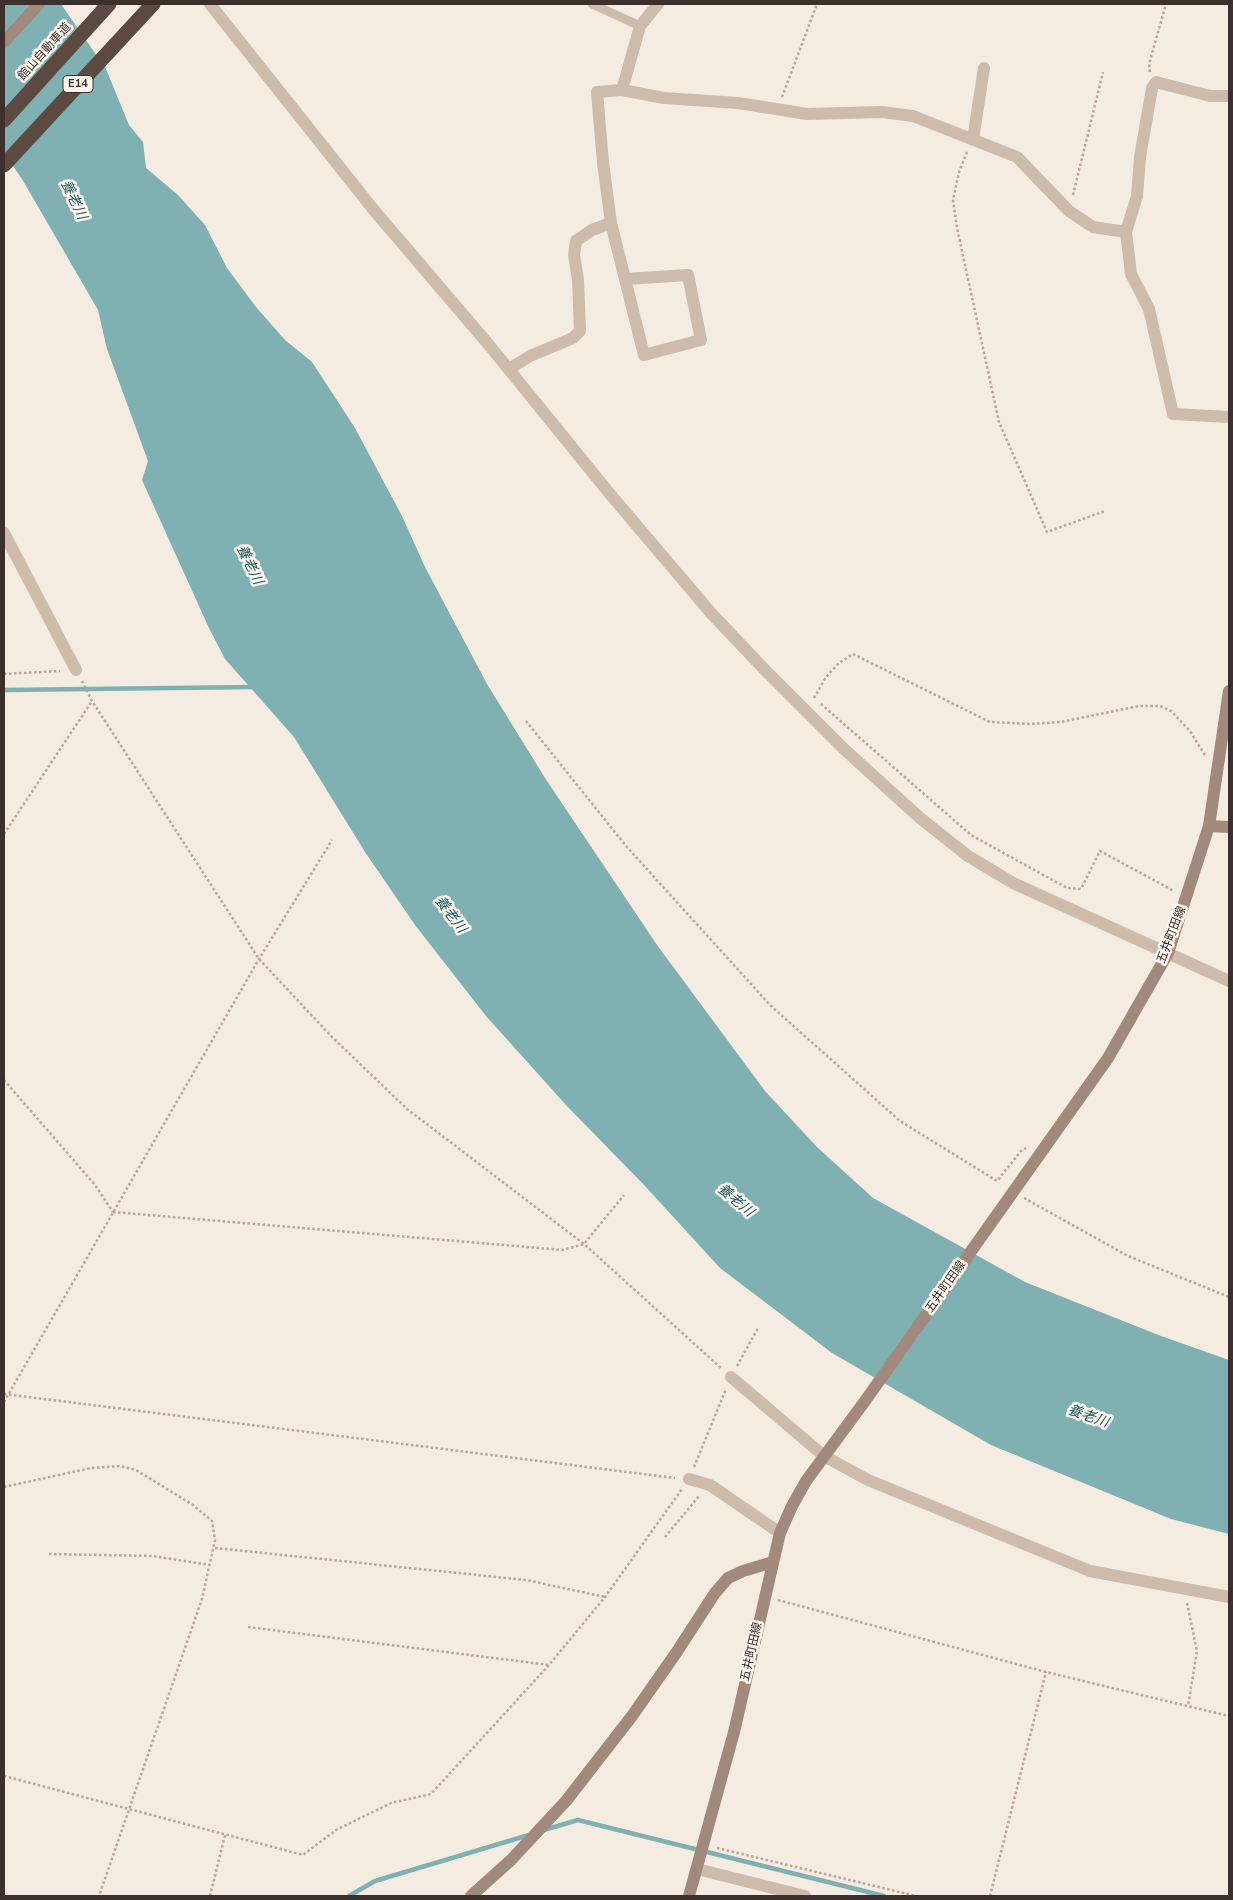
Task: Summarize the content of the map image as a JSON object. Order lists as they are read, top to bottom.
{
  "streets": {
    "highway": ["館山自動車道", "E14"],
    "main road": ["五井町田線"]
  },
  "water": ["養老川"]
}
